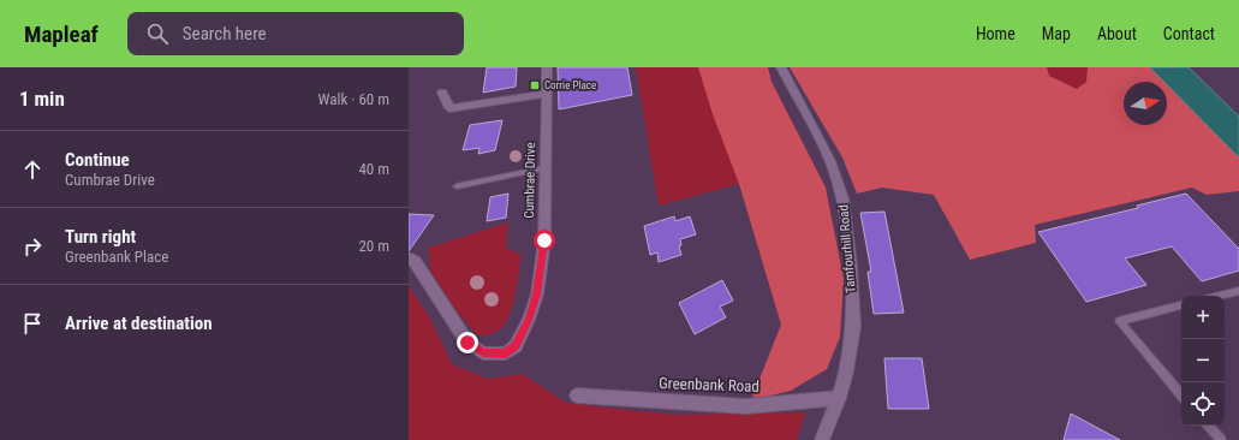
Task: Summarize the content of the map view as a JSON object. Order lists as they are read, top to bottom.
{
  "streets": {
    "street": ["Cumbrae Drive", "Tamfourhill Road", "Greenbank Road"]
  },
  "crossings": [
    ["Tamfourhill Road", "Greenbank Road"]
  ],
  "places": {
    "transit": ["Corrie Place"]
  },
  "north": "right",
  "page": {
    "header": "Mapleaf",
    "search": "Search here",
    "nav": [
      "Home",
      "Map",
      "About",
      "Contact"
    ],
    "heading": ["1 min", "Walk · 60 m"],
    "list": [
      ["Continue", "Cumbrae Drive", "40 m"],
      ["Turn right", "Greenbank Place", "20 m"],
      "Arrive at destination"
    ],
    "map_buttons": ["+", "−"]
  }
}
